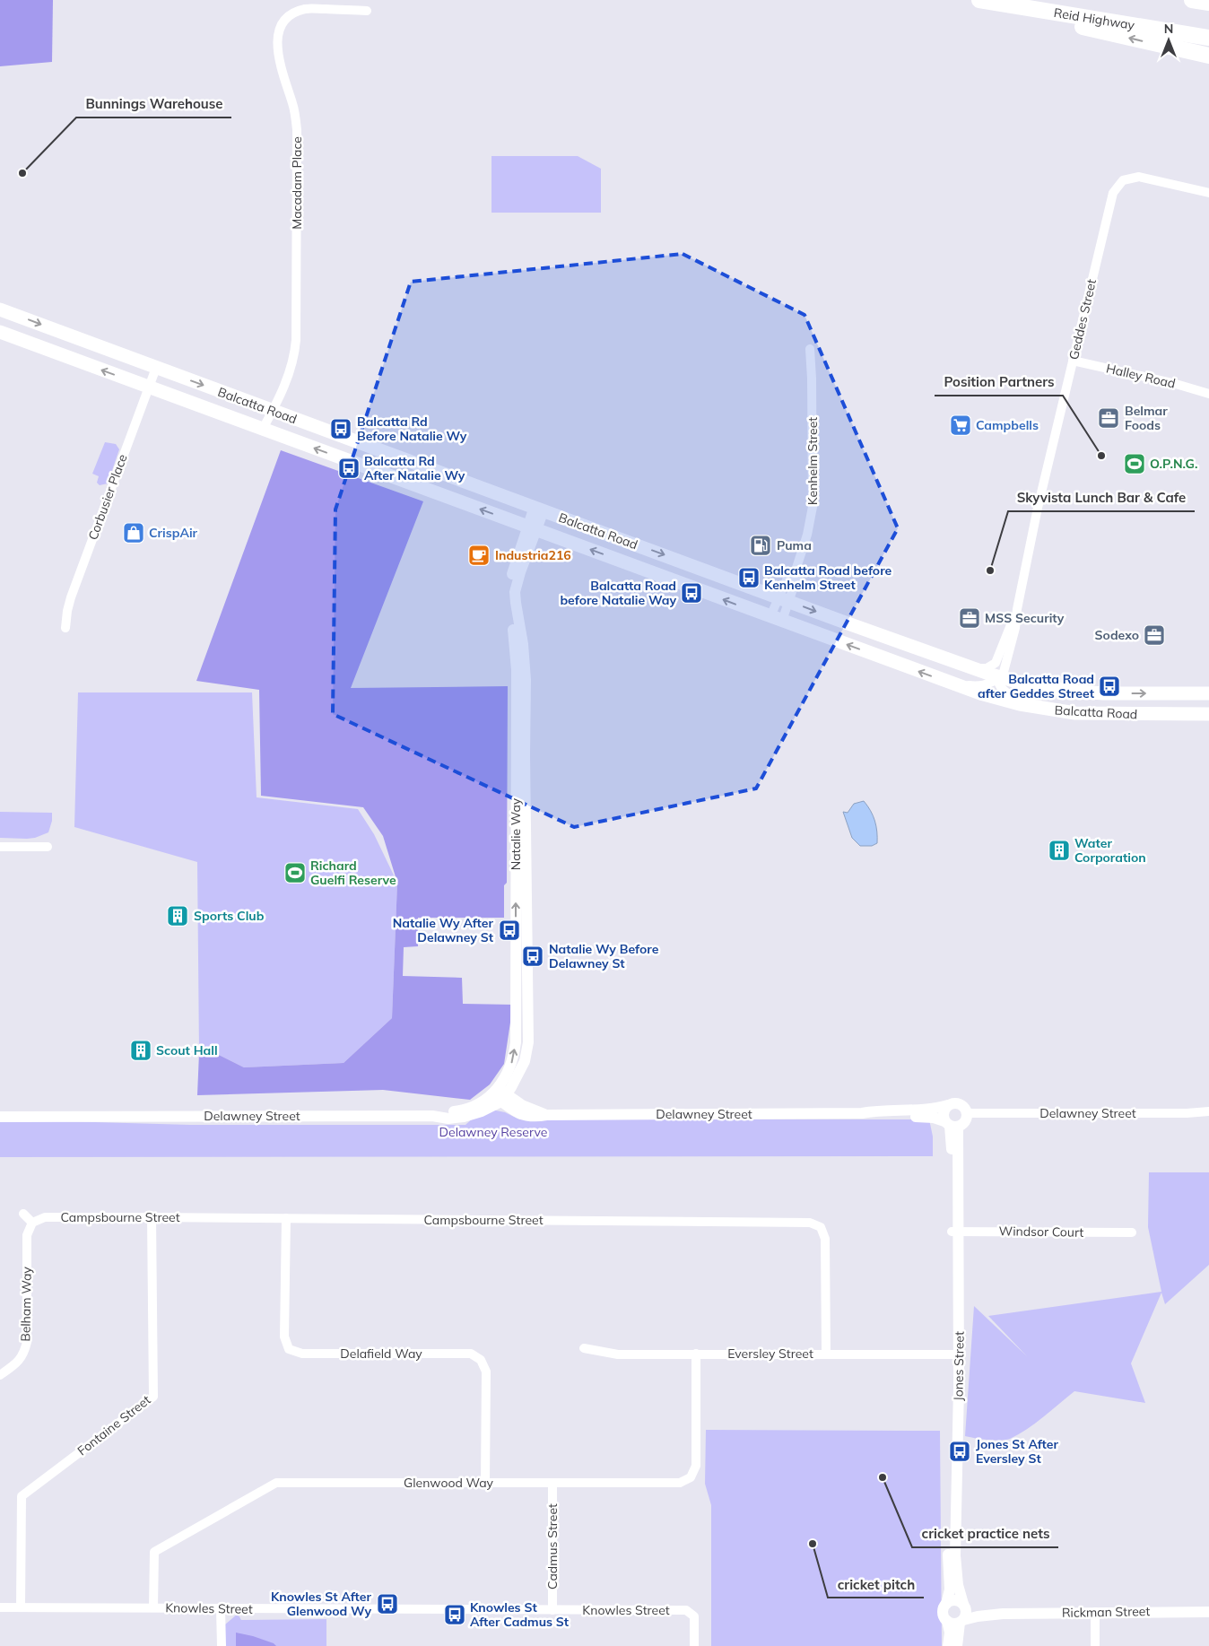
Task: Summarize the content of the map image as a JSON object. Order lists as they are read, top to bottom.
{
  "streets": {
    "highway": ["Reid Highway"],
    "main road": ["Balcatta Road"],
    "street": [
      "Macadam Place",
      "Geddes Street",
      "Halley Road",
      "Kenhelm Street",
      "Corbusier Place",
      "Natalie Way",
      "Delawney Street",
      "Campsbourne Street",
      "Windsor Court",
      "Belham Way",
      "Delafield Way",
      "Eversley Street",
      "Jones Street",
      "Fontaine Street",
      "Glenwood Way",
      "Cadmus Street",
      "Knowles Street",
      "Rickman Street"
    ]
  },
  "crossings": [
    ["Macadam Place", "Balcatta Road"],
    ["Geddes Street", "Halley Road"],
    ["Geddes Street", "Balcatta Road"],
    ["Balcatta Road", "Kenhelm Street"],
    ["Balcatta Road", "Corbusier Place"],
    ["Balcatta Road", "Natalie Way"],
    ["Natalie Way", "Delawney Street"],
    ["Delawney Street", "Jones Street"],
    ["Campsbourne Street", "Belham Way"],
    ["Campsbourne Street", "Delafield Way"],
    ["Campsbourne Street", "Eversley Street"],
    ["Campsbourne Street", "Fontaine Street"],
    ["Windsor Court", "Jones Street"],
    ["Delafield Way", "Glenwood Way"],
    ["Eversley Street", "Jones Street"],
    ["Eversley Street", "Glenwood Way"],
    ["Jones Street", "Rickman Street"],
    ["Fontaine Street", "Knowles Street"],
    ["Glenwood Way", "Cadmus Street"],
    ["Glenwood Way", "Knowles Street"],
    ["Cadmus Street", "Knowles Street"]
  ],
  "parks": ["Delawney Reserve"],
  "places": {
    "other": [
      "Bunnings Warehouse",
      "Position Partners",
      "Skyvista Lunch Bar & Cafe",
      "cricket practice nets",
      "cricket pitch"
    ],
    "office": ["Belmar Foods", "MSS Security", "Sodexo"],
    "supermarket": ["Campbells"],
    "bus stop": [
      "Balcatta Rd Before Natalie Wy",
      "Balcatta Rd After Natalie Wy",
      "Balcatta Road before Kenhelm Street",
      "Balcatta Road before Natalie Way",
      "Balcatta Road after Geddes Street",
      "Natalie Wy After Delawney St",
      "Natalie Wy Before Delawney St",
      "Jones St After Eversley St",
      "Knowles St After Glenwood Wy",
      "Knowles St After Cadmus St"
    ],
    "sports": ["O.P.N.G.", "Richard Guelfi Reserve"],
    "shop": ["CrispAir"],
    "fuel station": ["Puma"],
    "cafe": ["Industria216"],
    "building": ["Water Corporation", "Sports Club", "Scout Hall"]
  },
  "north": "top"
}
